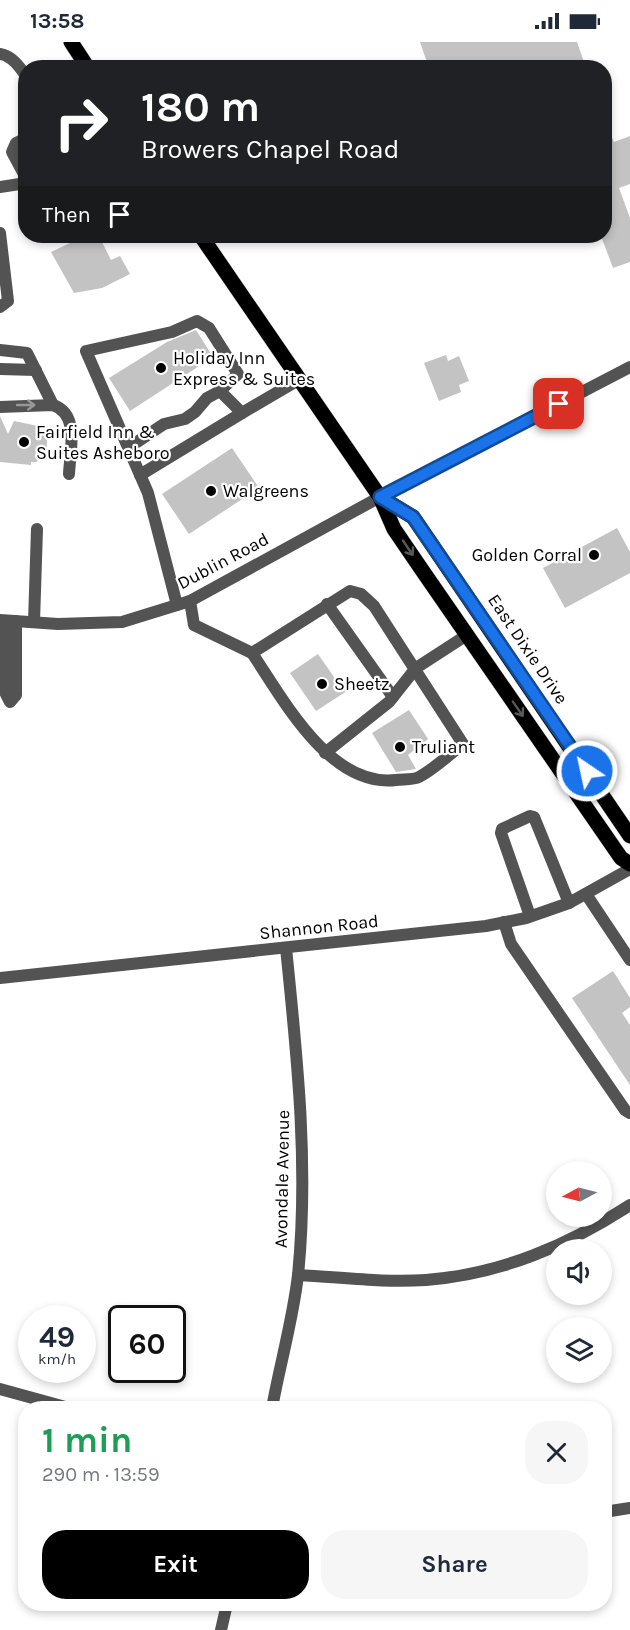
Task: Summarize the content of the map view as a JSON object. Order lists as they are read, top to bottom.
{
  "streets": {
    "main road": ["East Dixie Drive"],
    "street": ["Dublin Road", "Shannon Road", "Avondale Avenue"]
  },
  "crossings": [
    ["Dublin Road", "East Dixie Drive"],
    ["Shannon Road", "Avondale Avenue"]
  ],
  "places": [
    "Holiday Inn Express & Suites",
    "Fairfield Inn & Suites Asheboro",
    "Walgreens",
    "Golden Corral",
    "Sheetz",
    "Truliant"
  ],
  "north": "left",
  "page": {
    "status": "13:58",
    "turn": ["180 m", "Browers Chapel Road"],
    "then": "Then",
    "speed": "49 km/h",
    "limit": "60",
    "heading": ["1 min", "290 m · 13:59"],
    "buttons": ["Exit", "Share"]
  }
}
